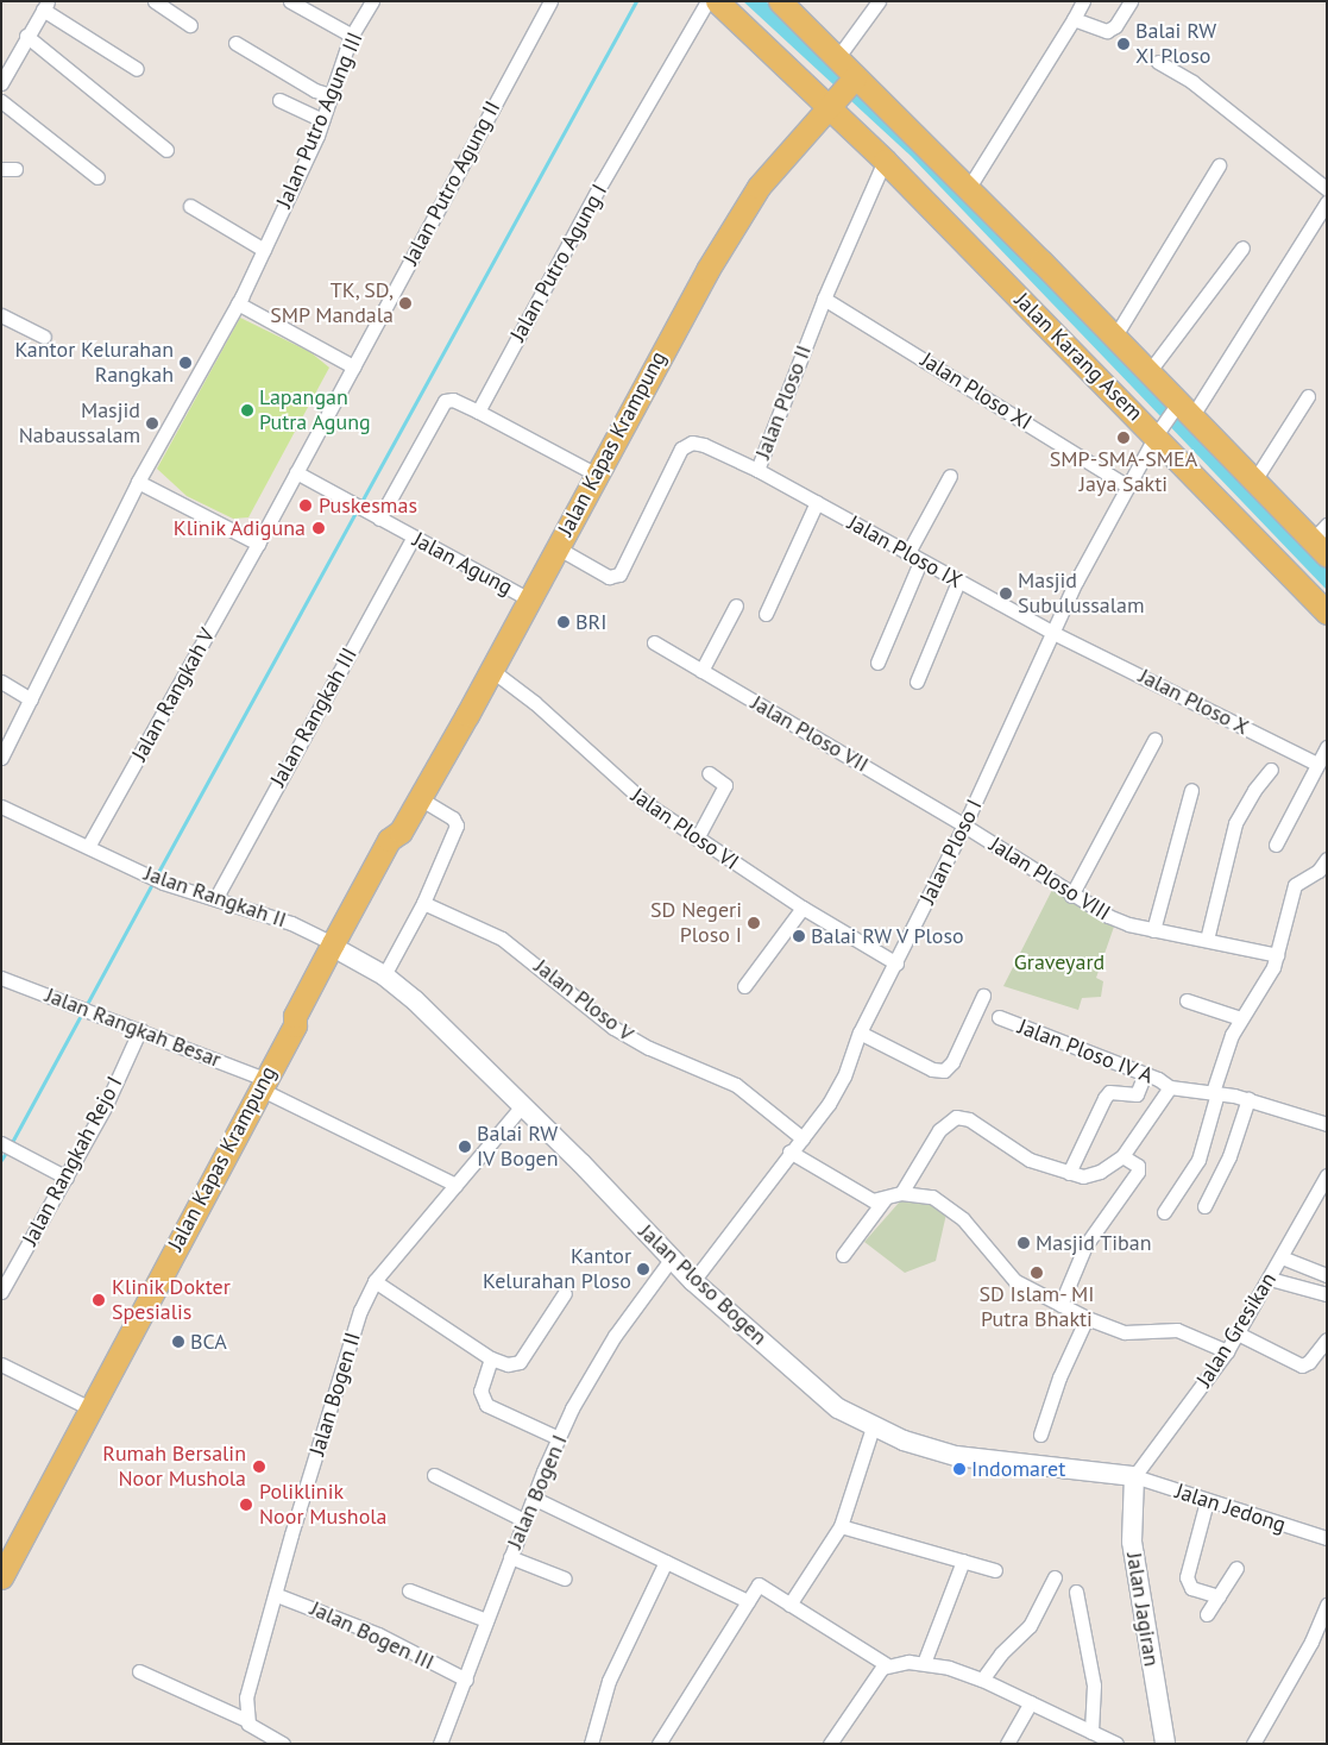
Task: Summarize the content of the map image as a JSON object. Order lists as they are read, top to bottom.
{
  "streets": {
    "main road": ["Jalan Karang Asem", "Jalan Kapas Krampung"],
    "street": [
      "Jalan Putro Agung III",
      "Jalan Putro Agung II",
      "Jalan Putro Agung I",
      "Jalan Ploso XI",
      "Jalan Ploso II",
      "Jalan Ploso IX",
      "Jalan Agung",
      "Jalan Rangkah V",
      "Jalan Ploso X",
      "Jalan Rangkah III",
      "Jalan Ploso VII",
      "Jalan Ploso VI",
      "Jalan Ploso I",
      "Jalan Ploso VIII",
      "Jalan Rangkah II",
      "Jalan Ploso V",
      "Jalan Rangkah Besar",
      "Jalan Ploso IV A",
      "Jalan Rangkah Rejo I",
      "Jalan Ploso Bogen",
      "Jalan Gresikan",
      "Jalan Bogen II",
      "Jalan Bogen I",
      "Jalan Jedong",
      "Jalan Jagiran",
      "Jalan Bogen III"
    ]
  },
  "crossings": [
    ["Jalan Putro Agung II", "Jalan Agung"],
    ["Jalan Putro Agung II", "Jalan Rangkah V"],
    ["Jalan Karang Asem", "Jalan Ploso II"],
    ["Jalan Karang Asem", "Jalan Kapas Krampung"],
    ["Jalan Karang Asem", "Jalan Ploso I"],
    ["Jalan Ploso XI", "Jalan Ploso II"],
    ["Jalan Ploso XI", "Jalan Ploso I"],
    ["Jalan Ploso II", "Jalan Kapas Krampung"],
    ["Jalan Ploso II", "Jalan Ploso IX"],
    ["Jalan Kapas Krampung", "Jalan Agung"],
    ["Jalan Kapas Krampung", "Jalan Ploso VI"],
    ["Jalan Kapas Krampung", "Jalan Rangkah II"],
    ["Jalan Kapas Krampung", "Jalan Rangkah Besar"],
    ["Jalan Kapas Krampung", "Jalan Ploso Bogen"],
    ["Jalan Ploso IX", "Jalan Ploso X"],
    ["Jalan Ploso IX", "Jalan Ploso I"],
    ["Jalan Agung", "Jalan Rangkah V"],
    ["Jalan Agung", "Jalan Rangkah III"],
    ["Jalan Rangkah V", "Jalan Rangkah II"],
    ["Jalan Ploso X", "Jalan Ploso I"],
    ["Jalan Rangkah III", "Jalan Rangkah II"],
    ["Jalan Ploso VII", "Jalan Ploso I"],
    ["Jalan Ploso VII", "Jalan Ploso VIII"],
    ["Jalan Ploso VI", "Jalan Ploso I"],
    ["Jalan Ploso I", "Jalan Ploso VIII"],
    ["Jalan Ploso I", "Jalan Ploso V"],
    ["Jalan Ploso I", "Jalan Ploso Bogen"],
    ["Jalan Rangkah II", "Jalan Ploso Bogen"],
    ["Jalan Rangkah Besar", "Jalan Rangkah Rejo I"],
    ["Jalan Rangkah Besar", "Jalan Bogen II"],
    ["Jalan Ploso Bogen", "Jalan Gresikan"],
    ["Jalan Ploso Bogen", "Jalan Bogen II"],
    ["Jalan Ploso Bogen", "Jalan Bogen I"],
    ["Jalan Ploso Bogen", "Jalan Jedong"],
    ["Jalan Ploso Bogen", "Jalan Jagiran"],
    ["Jalan Gresikan", "Jalan Jedong"],
    ["Jalan Gresikan", "Jalan Jagiran"],
    ["Jalan Bogen II", "Jalan Bogen III"],
    ["Jalan Bogen I", "Jalan Bogen III"],
    ["Jalan Jedong", "Jalan Jagiran"]
  ],
  "parks": ["Graveyard"],
  "places": [
    "Balai RW XI Ploso",
    "TK, SD, SMP Mandala",
    "Kantor Kelurahan Rangkah",
    "Lapangan Putra Agung",
    "Masjid Nabaussalam",
    "SMP-SMA-SMEA Jaya Sakti",
    "Puskesmas",
    "Klinik Adiguna",
    "Masjid Subulussalam",
    "BRI",
    "SD Negeri Ploso I",
    "Balai RW V Ploso",
    "Balai RW IV Bogen",
    "Masjid Tiban",
    "Kantor Kelurahan Ploso",
    "SD Islam- MI Putra Bhakti",
    "Klinik Dokter Spesialis",
    "BCA",
    "Rumah Bersalin Noor Mushola",
    "Indomaret",
    "Poliklinik Noor Mushola"
  ]
}
